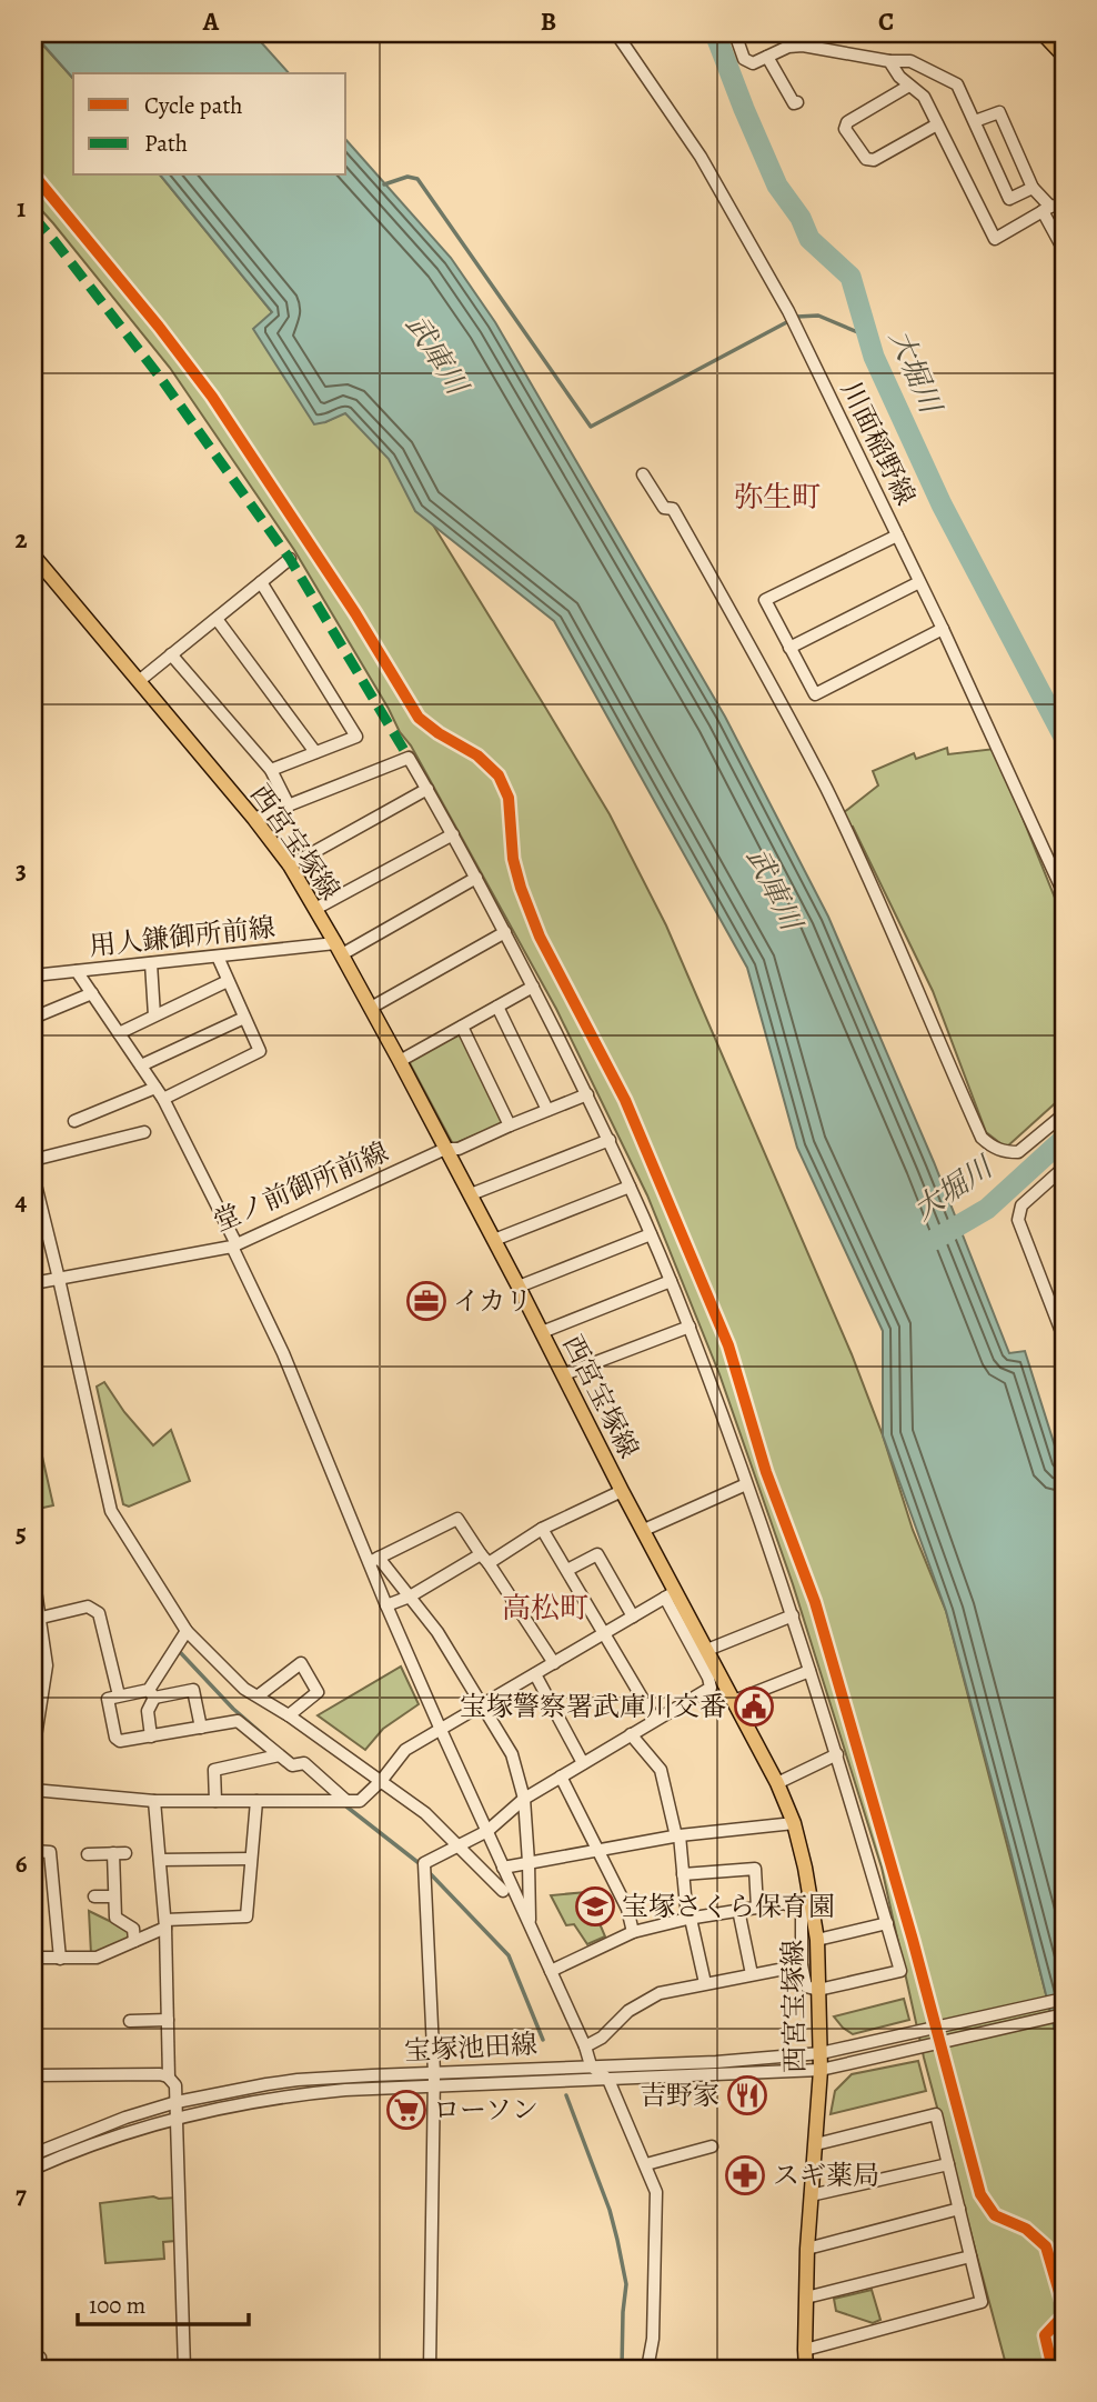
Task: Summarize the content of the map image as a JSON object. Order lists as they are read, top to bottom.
{
  "streets": {
    "main road": ["西宮宝塚線"],
    "street": [
      "川面稲野線",
      "用人鎌御所前線",
      "堂ノ前御所前線",
      "宝塚池田線"
    ]
  },
  "crossings": [
    ["西宮宝塚線", "用人鎌御所前線"],
    ["西宮宝塚線", "堂ノ前御所前線"],
    ["西宮宝塚線", "宝塚池田線"]
  ],
  "districts": ["弥生町", "高松町"],
  "water": ["武庫川", "大堀川"],
  "places": {
    "office": ["イカリ"],
    "public building": ["宝塚警察署武庫川交番"],
    "school or university": ["宝塚さくら保育園"],
    "restaurant": ["吉野家"],
    "supermarket": ["ローソン"],
    "pharmacy": ["スギ薬局"]
  },
  "legend": ["Cycle path", "Path"],
  "scale_bar": "100 m",
  "grid": {
    "columns": ["A", "B", "C"],
    "rows": [
      "1",
      "2",
      "3",
      "4",
      "5",
      "6",
      "7"
    ]
  }
}
